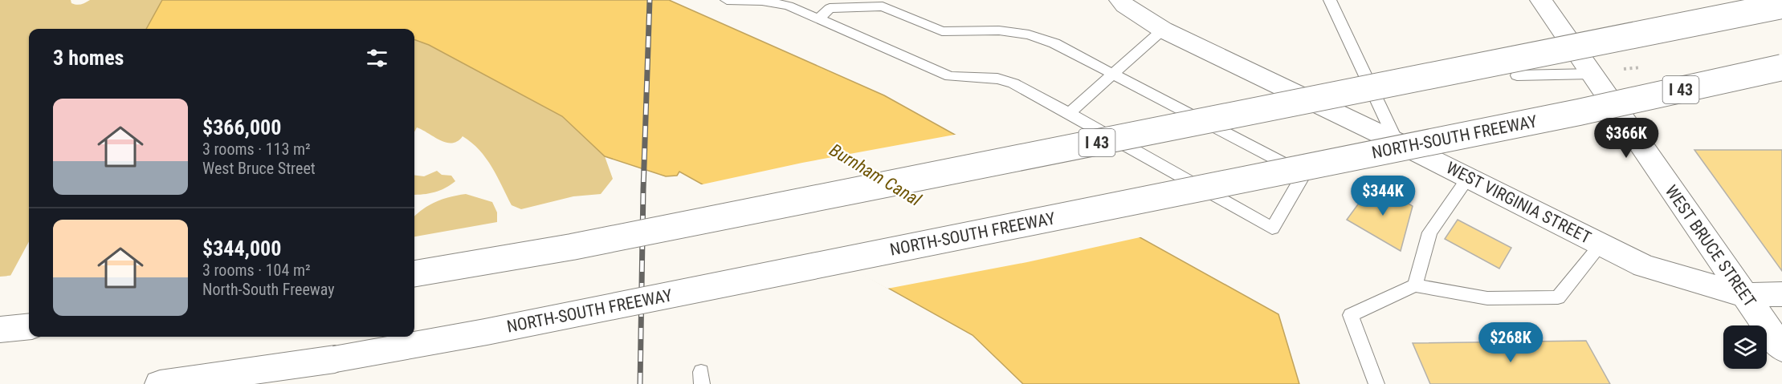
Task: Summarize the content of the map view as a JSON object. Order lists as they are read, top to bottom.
{
  "streets": {
    "main road": [
      "I 43",
      "NORTH-SOUTH FREEWAY",
      "WEST VIRGINIA STREET",
      "WEST BRUCE STREET"
    ]
  },
  "crossings": [
    ["WEST VIRGINIA STREET", "WEST BRUCE STREET"]
  ],
  "water": ["Burnham Canal"],
  "page": {
    "heading": "3 homes",
    "list": [
      {
        "name": "$366,000",
        "note": "3 rooms · 113 m² · West Bruce Street"
      },
      {
        "name": "$344,000",
        "note": "3 rooms · 104 m² · North-South Freeway"
      }
    ],
    "price": ["$366K", "$344K", "$268K"]
  }
}
